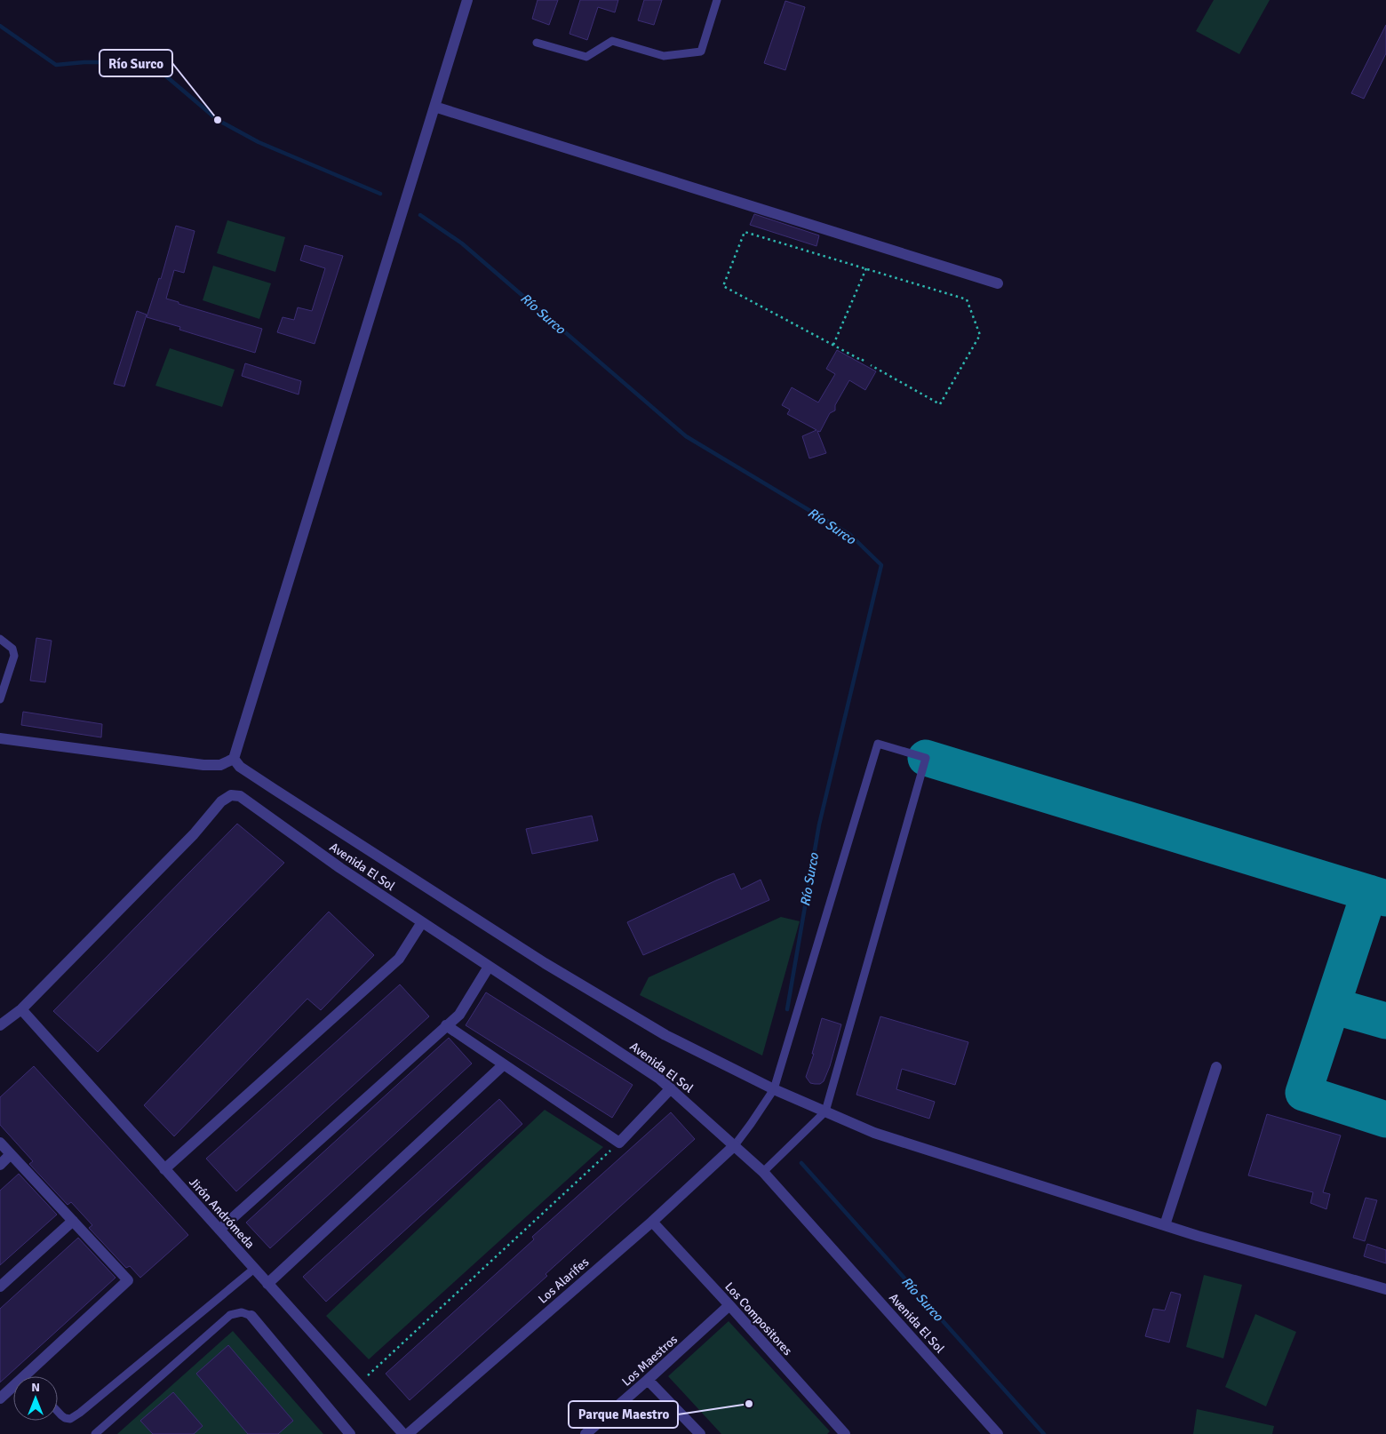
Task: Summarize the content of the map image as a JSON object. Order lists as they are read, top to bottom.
{
  "streets": {
    "street": [
      "Avenida El Sol",
      "Jirón Andrómeda",
      "Los Alarifes",
      "Los Compositores",
      "Los Maestros"
    ]
  },
  "crossings": [
    ["Avenida El Sol", "Jirón Andrómeda"],
    ["Avenida El Sol", "Los Alarifes"],
    ["Los Alarifes", "Los Compositores"],
    ["Los Compositores", "Los Maestros"]
  ],
  "water": ["Río Surco"],
  "places": ["Río Surco", "Parque Maestro"],
  "north": "top"
}
